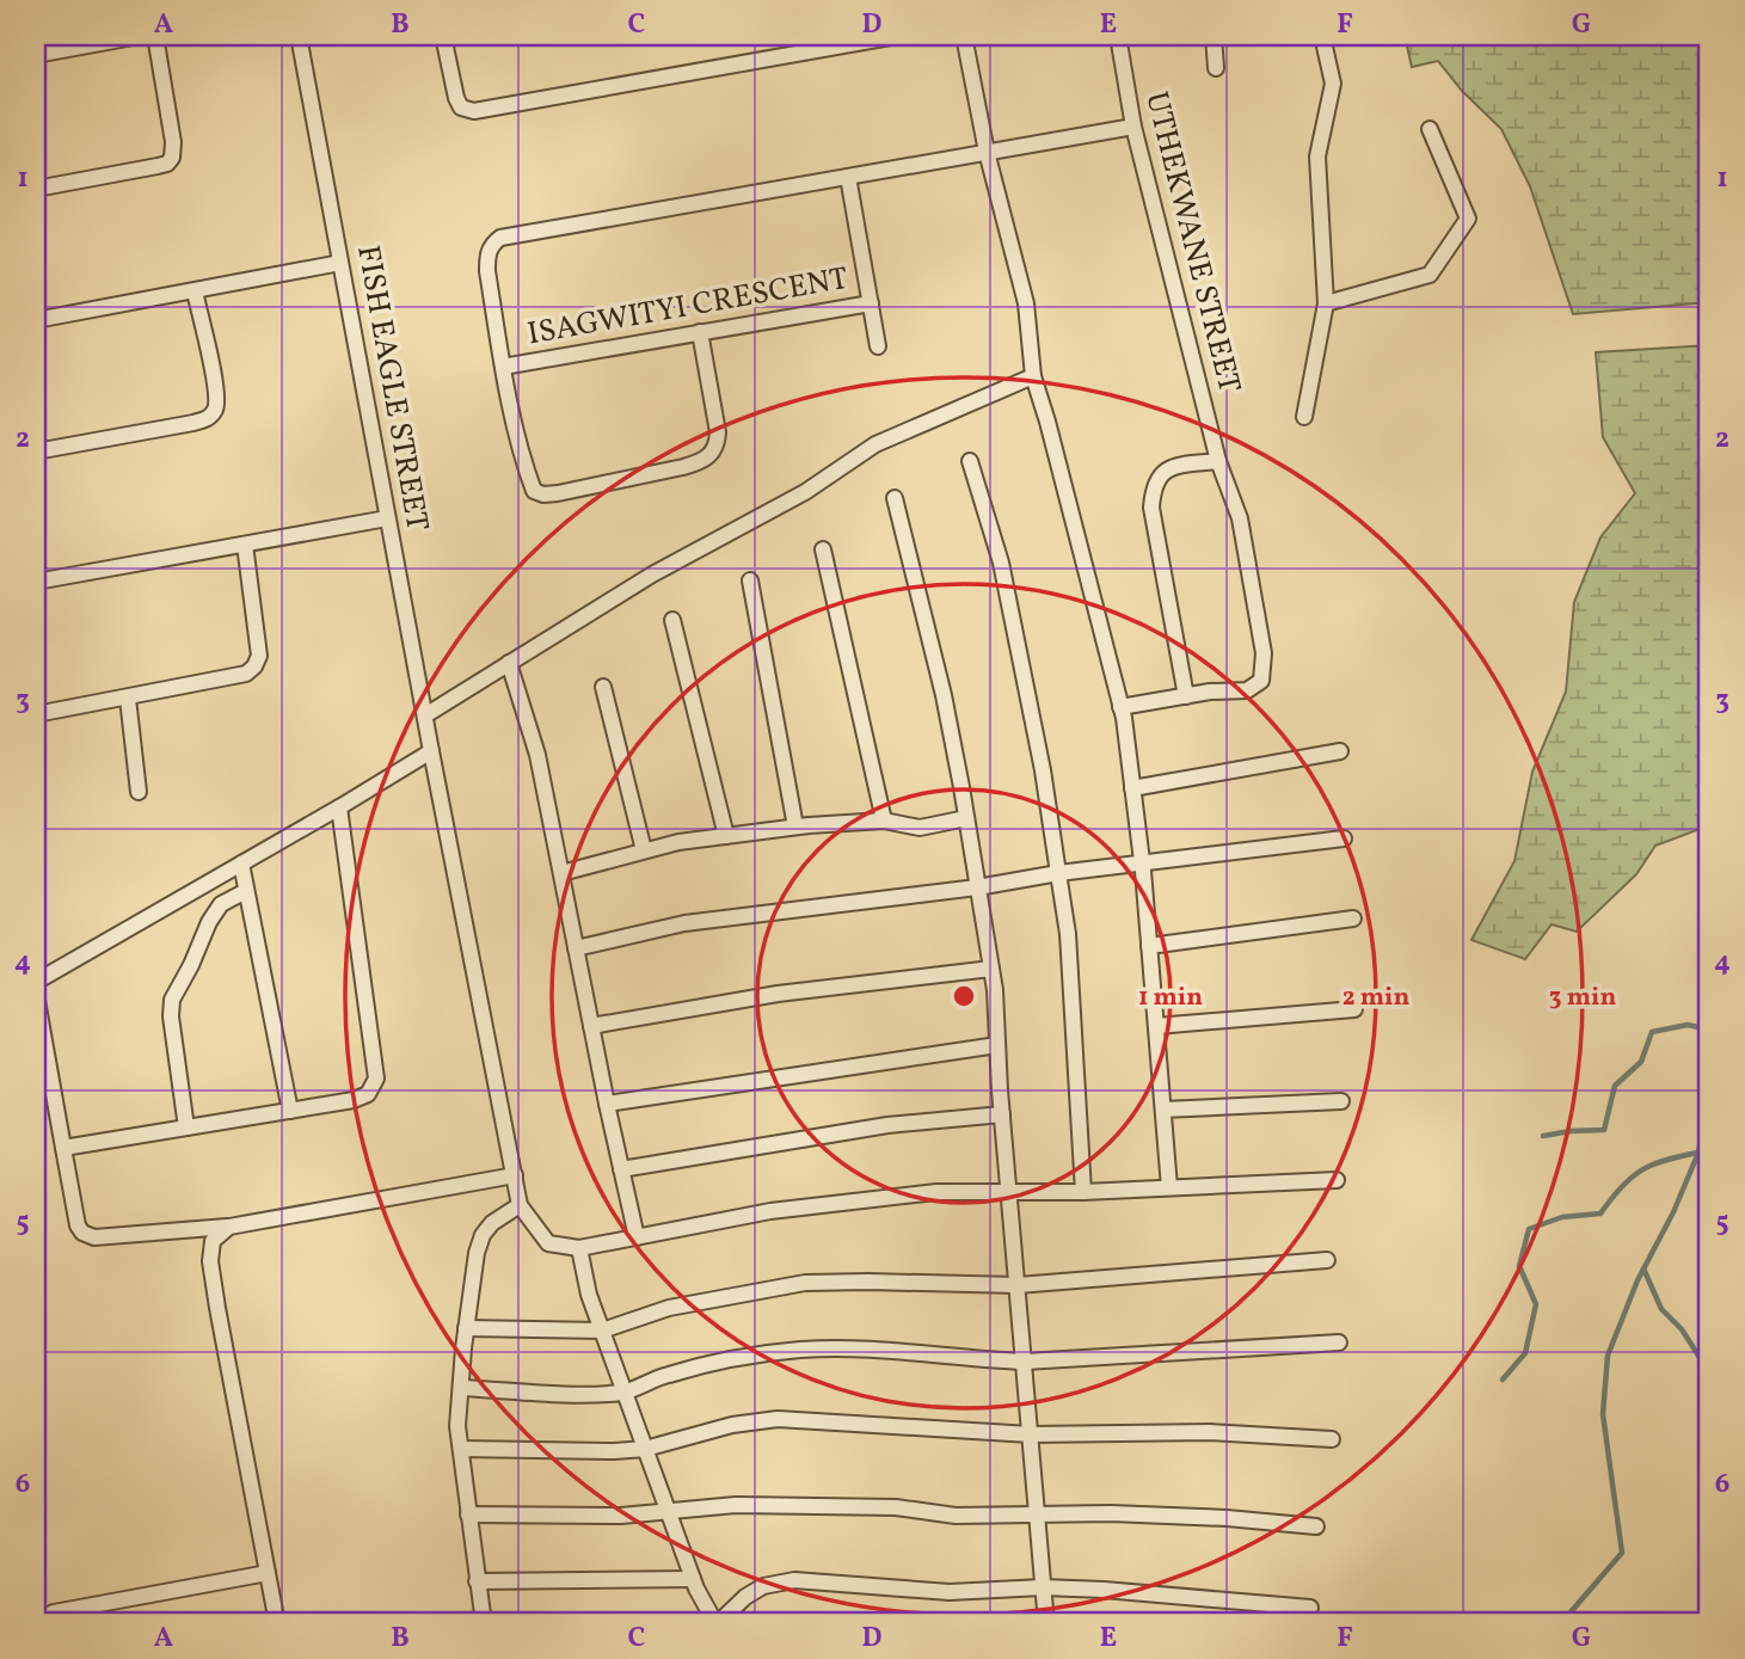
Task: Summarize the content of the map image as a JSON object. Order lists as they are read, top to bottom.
{
  "streets": {
    "street": ["UTHEKWANE STREET", "ISAGWITYI CRESCENT", "FISH EAGLE STREET"]
  },
  "crossings": [
    ["UTHEKWANE STREET", "ISAGWITYI CRESCENT"]
  ],
  "grid": {
    "columns": [
      "A",
      "B",
      "C",
      "D",
      "E",
      "F",
      "G"
    ],
    "rows": [
      "1",
      "2",
      "3",
      "4",
      "5",
      "6"
    ]
  },
  "rings": ["1 min", "2 min", "3 min"]
}
